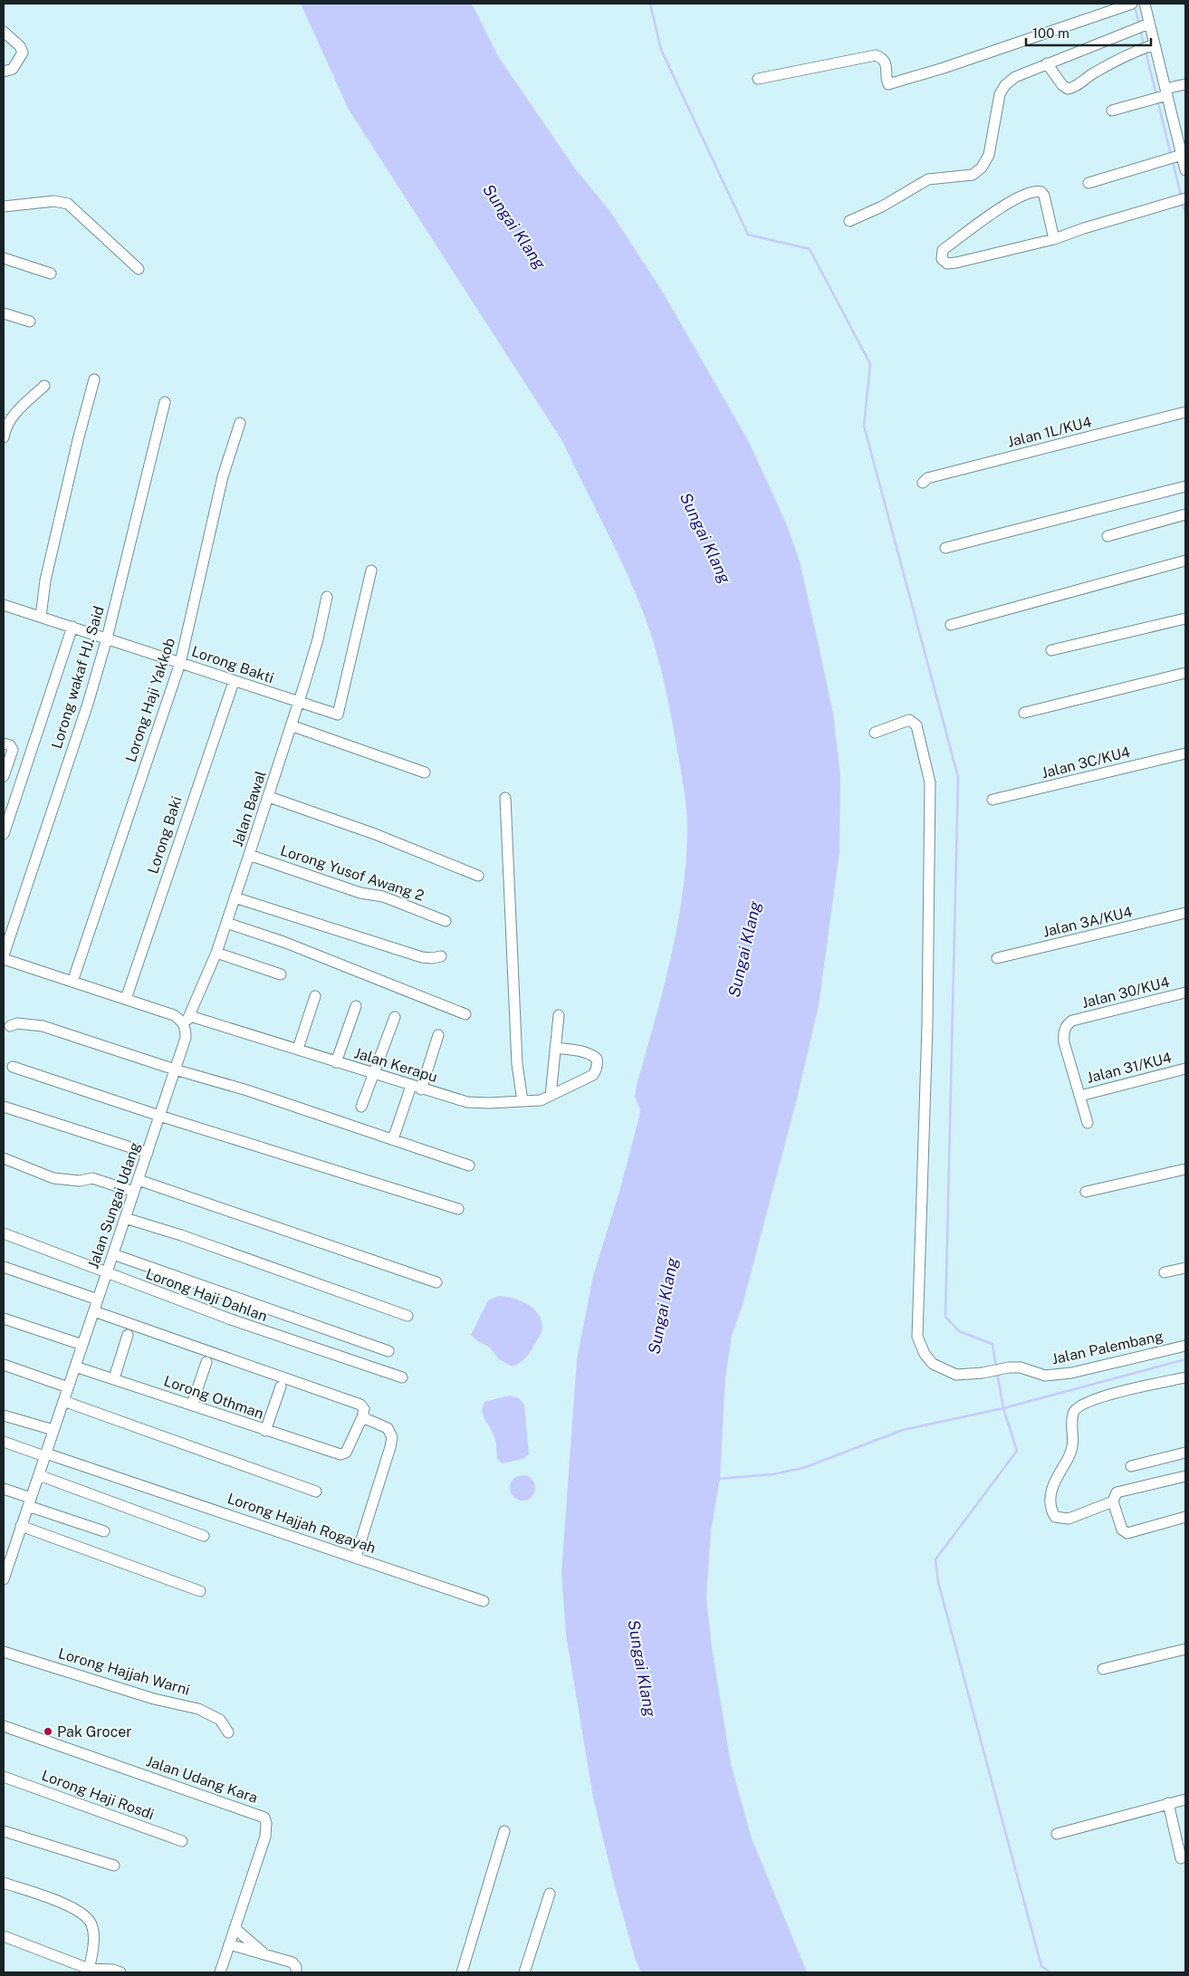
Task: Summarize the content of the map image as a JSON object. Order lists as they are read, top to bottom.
{
  "streets": {
    "street": [
      "Jalan 1L/KU4",
      "Lorong Bakti",
      "Lorong wakaf HJ. Said",
      "Lorong Haji Yakkob",
      "Jalan 3C/KU4",
      "Jalan Bawal",
      "Lorong Baki",
      "Lorong Yusof Awang 2",
      "Jalan 3A/KU4",
      "Jalan 30/KU4",
      "Jalan Kerapu",
      "Jalan 31/KU4",
      "Jalan Sungai Udang",
      "Lorong Haji Dahlan",
      "Jalan Palembang",
      "Lorong Othman",
      "Lorong Hajjah Rogayah",
      "Lorong Hajjah Warni",
      "Jalan Udang Kara",
      "Lorong Haji Rosdi"
    ]
  },
  "crossings": [
    ["Lorong Bakti", "Lorong wakaf HJ. Said"],
    ["Lorong Bakti", "Lorong Haji Yakkob"],
    ["Lorong Bakti", "Jalan Bawal"],
    ["Lorong Bakti", "Lorong Baki"],
    ["Jalan Bawal", "Lorong Yusof Awang 2"],
    ["Jalan Bawal", "Jalan Kerapu"],
    ["Jalan Bawal", "Jalan Sungai Udang"],
    ["Jalan 30/KU4", "Jalan 31/KU4"],
    ["Jalan Kerapu", "Jalan Sungai Udang"],
    ["Jalan Sungai Udang", "Lorong Haji Dahlan"],
    ["Jalan Sungai Udang", "Lorong Othman"],
    ["Jalan Sungai Udang", "Lorong Hajjah Rogayah"]
  ],
  "water": ["Sungai Klang"],
  "places": ["Pak Grocer"],
  "scale_bar": "100 m"
}
